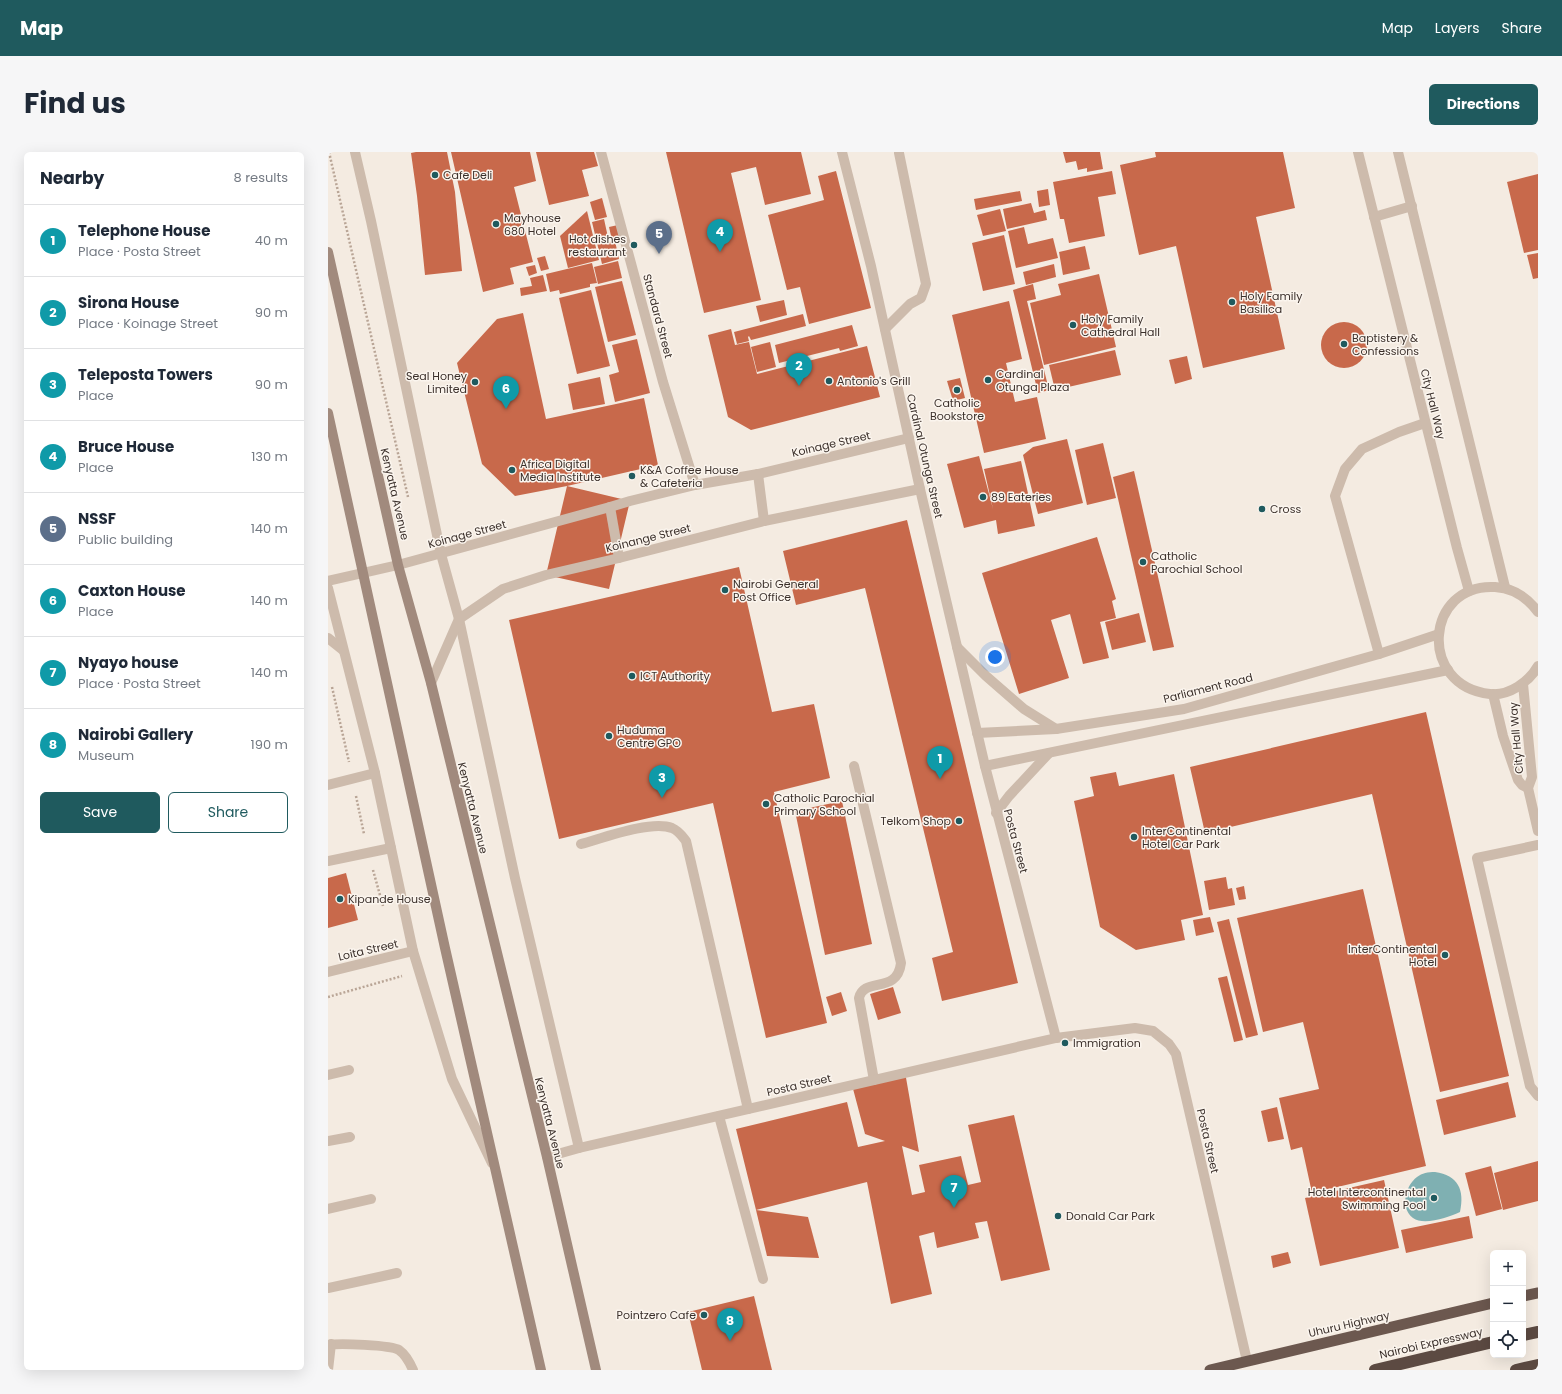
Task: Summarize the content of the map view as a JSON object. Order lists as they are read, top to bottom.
{
  "streets": {
    "highway": ["Uhuru Highway", "Nairobi Expressway"],
    "main road": ["Kenyatta Avenue"],
    "street": [
      "Standard Street",
      "City Hall Way",
      "Koinage Street",
      "Cardinal Otunga Street",
      "Koinange Street",
      "Parliament Road",
      "Posta Street",
      "Loita Street"
    ]
  },
  "crossings": [
    ["Standard Street", "Koinage Street"],
    ["City Hall Way", "Parliament Road"],
    ["Koinage Street", "Cardinal Otunga Street"],
    ["Koinage Street", "Kenyatta Avenue"],
    ["Cardinal Otunga Street", "Koinange Street"],
    ["Cardinal Otunga Street", "Parliament Road"],
    ["Cardinal Otunga Street", "Posta Street"],
    ["Kenyatta Avenue", "Koinange Street"],
    ["Kenyatta Avenue", "Posta Street"],
    ["Posta Street", "Uhuru Highway"]
  ],
  "places": [
    "Cafe Deli",
    "Mayhouse 680 Hotel",
    "Hot dishes restaurant",
    "Holy Family Basilica",
    "Holy Family Cathedral Hall",
    "Baptistery & Confessions",
    "Cardinal Otunga Plaza",
    "Antonio's Grill",
    "Seal Honey Limited",
    "Catholic Bookstore",
    "Africa Digital Media Institute",
    "K&A Coffee House & Cafeteria",
    "89 Eateries",
    "Cross",
    "Catholic Parochial School",
    "Nairobi General Post Office",
    "ICT Authority",
    "Huduma Centre GPO",
    "Catholic Parochial Primary School",
    "Telkom Shop",
    "InterContinental Hotel Car Park",
    "Kipande House",
    "InterContinental Hotel",
    "Immigration",
    "Hotel Intercontinental Swimming Pool",
    "Donald Car Park",
    "Pointzero Cafe"
  ],
  "page": {
    "header": "Map",
    "nav": ["Map", "Layers", "Share"],
    "title": "Find us",
    "buttons": [
      "Directions",
      ["Save", "Share"]
    ],
    "heading": ["Nearby", "8 results"],
    "list": [
      {
        "mark": "1",
        "name": "Telephone House",
        "note": "Place · Posta Street",
        "value": "40 m"
      },
      {
        "mark": "2",
        "name": "Sirona House",
        "note": "Place · Koinage Street",
        "value": "90 m"
      },
      {
        "mark": "3",
        "name": "Teleposta Towers",
        "note": "Place",
        "value": "90 m"
      },
      {
        "mark": "4",
        "name": "Bruce House",
        "note": "Place",
        "value": "130 m"
      },
      {
        "mark": "5",
        "name": "NSSF",
        "note": "Public building",
        "value": "140 m"
      },
      {
        "mark": "6",
        "name": "Caxton House",
        "note": "Place",
        "value": "140 m"
      },
      {
        "mark": "7",
        "name": "Nyayo house",
        "note": "Place · Posta Street",
        "value": "140 m"
      },
      {
        "mark": "8",
        "name": "Nairobi Gallery",
        "note": "Museum",
        "value": "190 m"
      }
    ],
    "pins": [
      "4",
      "5",
      "2",
      "6",
      "1",
      "3",
      "7",
      "8"
    ],
    "map_buttons": ["+", "−"]
  }
}
